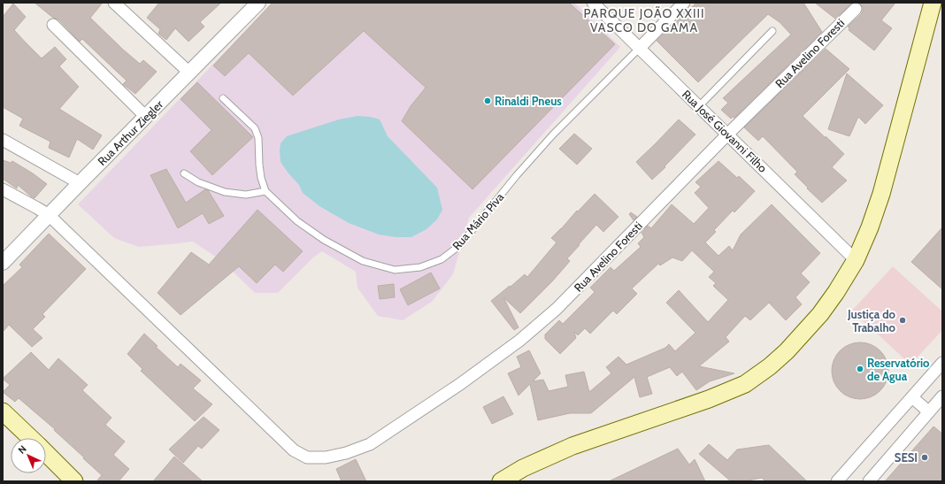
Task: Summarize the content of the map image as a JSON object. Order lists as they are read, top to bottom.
{
  "streets": {
    "street": [
      "Rua Avelino Foresti",
      "Rua José Giovanni Filho",
      "Rua Arthur Ziegler",
      "Rua Mário Piva"
    ]
  },
  "crossings": [
    ["Rua Avelino Foresti", "Rua José Giovanni Filho"],
    ["Rua Avelino Foresti", "Rua Arthur Ziegler"],
    ["Rua José Giovanni Filho", "Rua Mário Piva"]
  ],
  "districts": ["PARQUE JOÃO XXIII VASCO DO GAMA"],
  "places": [
    "Rinaldi Pneus",
    "Justiça do Trabalho",
    "Reservatório de Agua",
    "SESI"
  ],
  "north": "top left"
}
